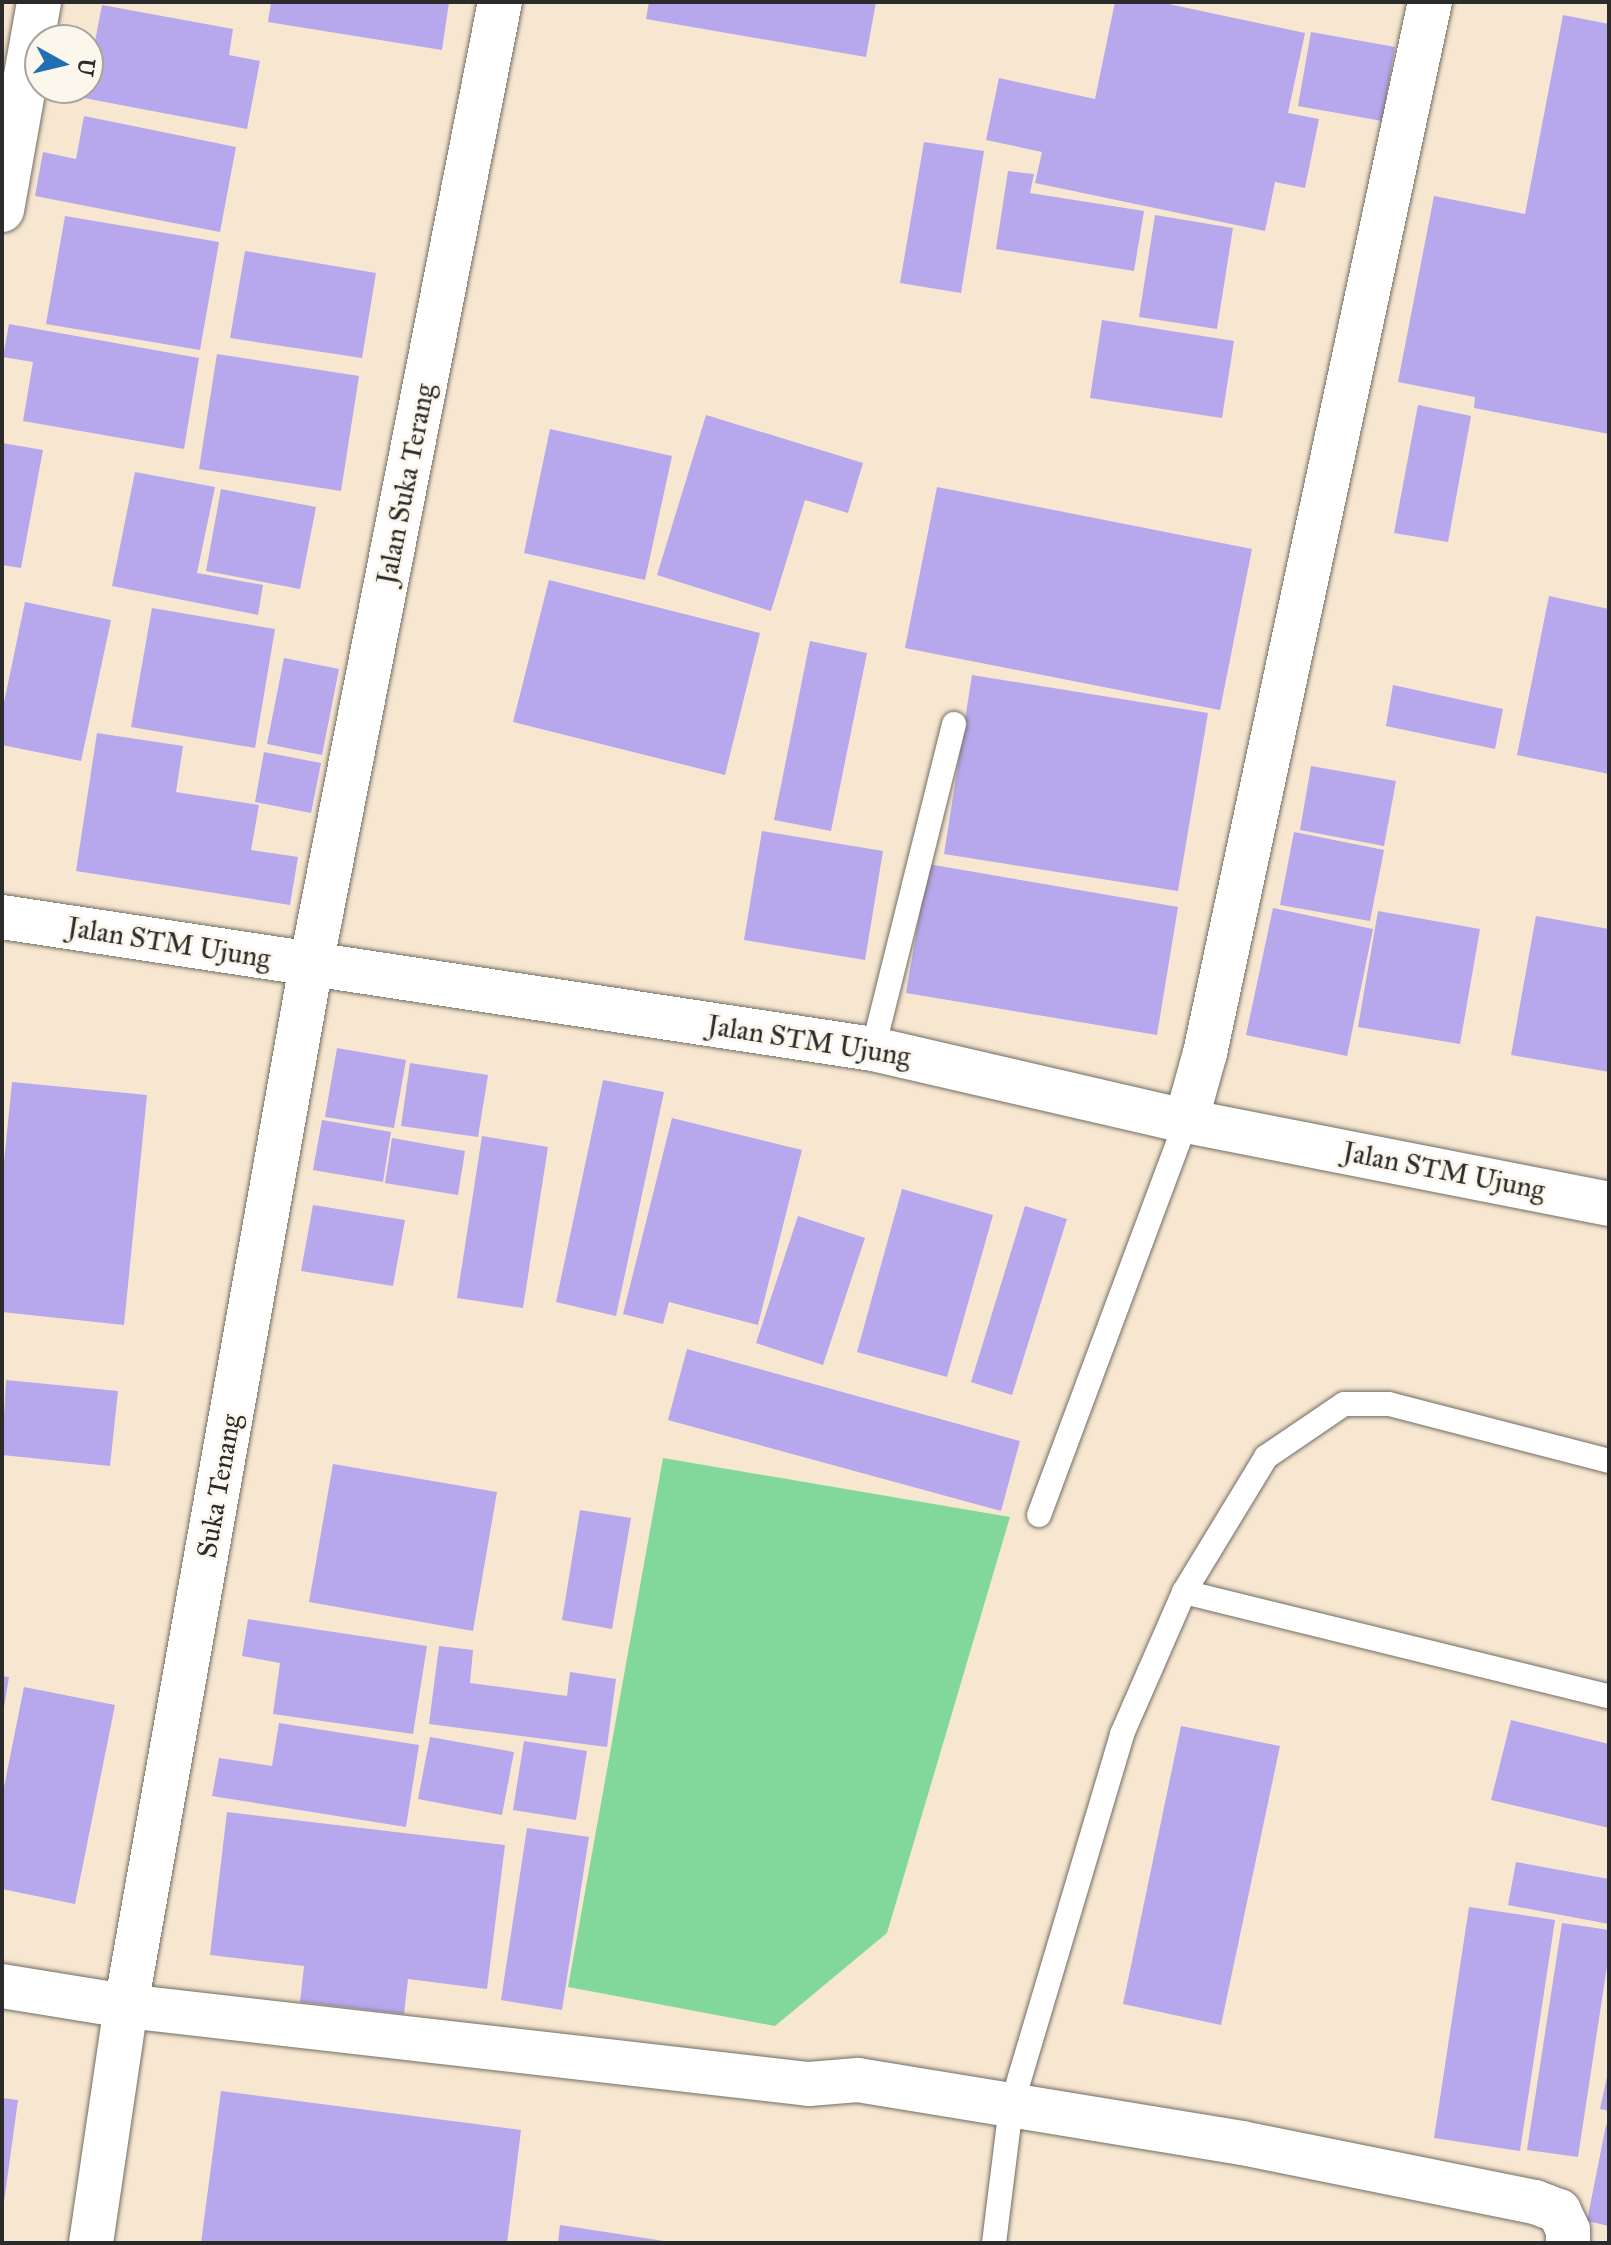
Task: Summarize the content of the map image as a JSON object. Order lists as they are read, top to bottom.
{
  "streets": {
    "street": ["Jalan Suka Terang", "Jalan STM Ujung", "Suka Tenang"]
  },
  "crossings": [
    ["Jalan Suka Terang", "Jalan STM Ujung"],
    ["Jalan Suka Terang", "Suka Tenang"],
    ["Jalan STM Ujung", "Suka Tenang"]
  ],
  "north": "right"
}
